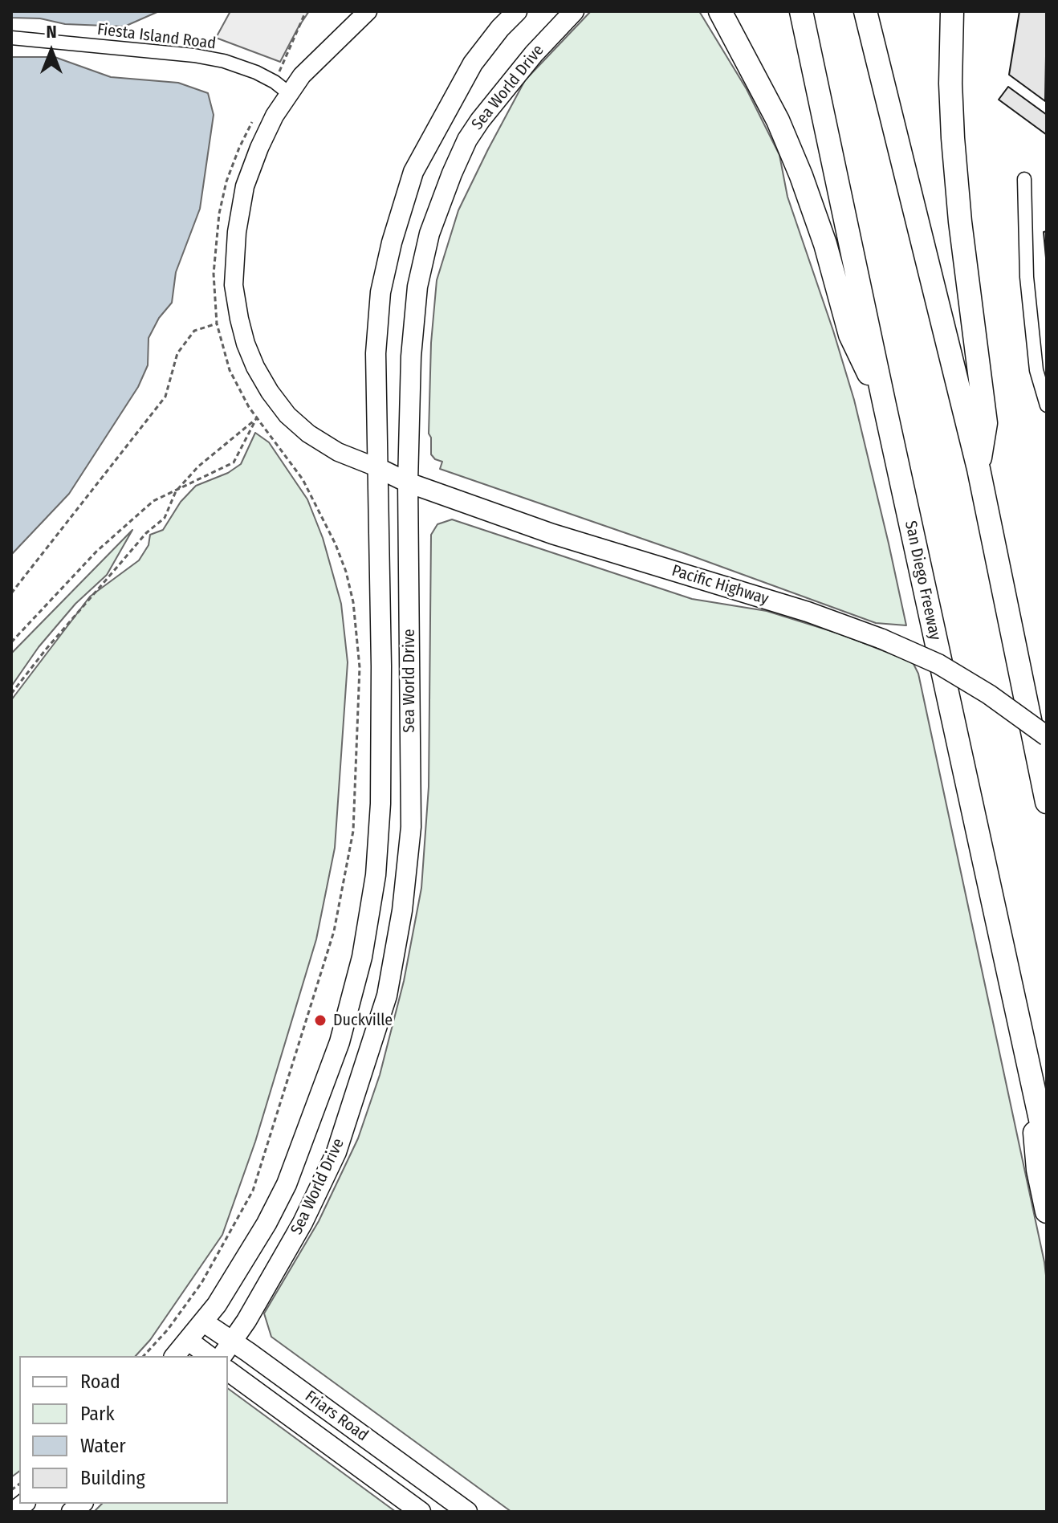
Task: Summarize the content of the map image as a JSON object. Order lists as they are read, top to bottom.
{
  "streets": {
    "highway": ["San Diego Freeway"],
    "main road": ["Sea World Drive", "Pacific Highway", "Friars Road"],
    "street": ["Fiesta Island Road"]
  },
  "crossings": [
    ["Sea World Drive", "Pacific Highway"],
    ["Sea World Drive", "Friars Road"]
  ],
  "places": ["Duckville"],
  "legend": [
    "Road",
    "Park",
    "Water",
    "Building"
  ],
  "north": "top"
}
